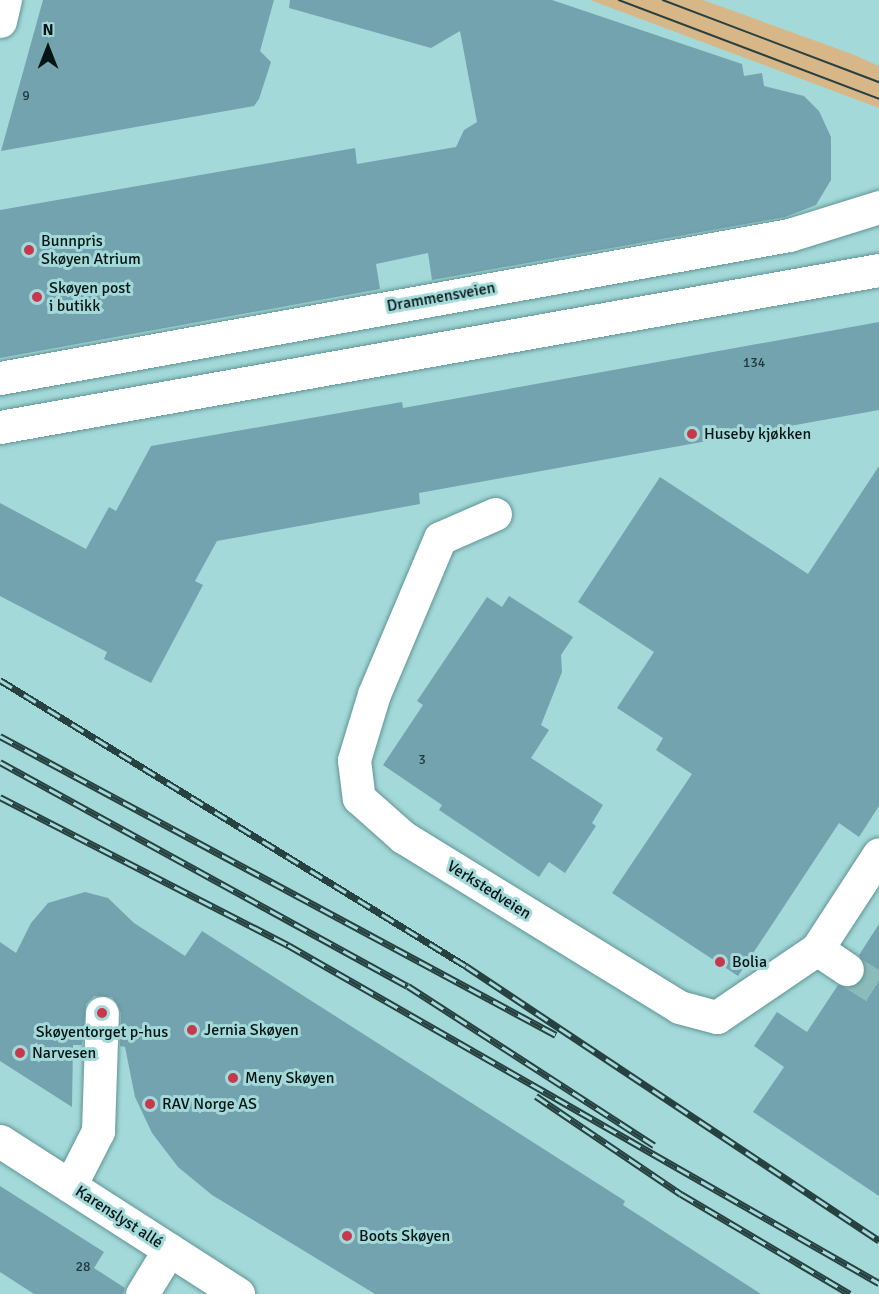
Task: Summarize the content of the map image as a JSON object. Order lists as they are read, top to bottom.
{
  "streets": {
    "main road": ["Drammensveien", "Verkstedveien", "Karenslyst allé"]
  },
  "places": [
    "Bunnpris Skøyen Atrium",
    "Skøyen post i butikk",
    "Huseby kjøkken",
    "Bolia",
    "Skøyentorget p-hus",
    "Jernia Skøyen",
    "Narvesen",
    "Meny Skøyen",
    "RAV Norge AS",
    "Boots Skøyen"
  ],
  "house_numbers": [
    "9",
    "134",
    "3",
    "28"
  ],
  "north": "top"
}
